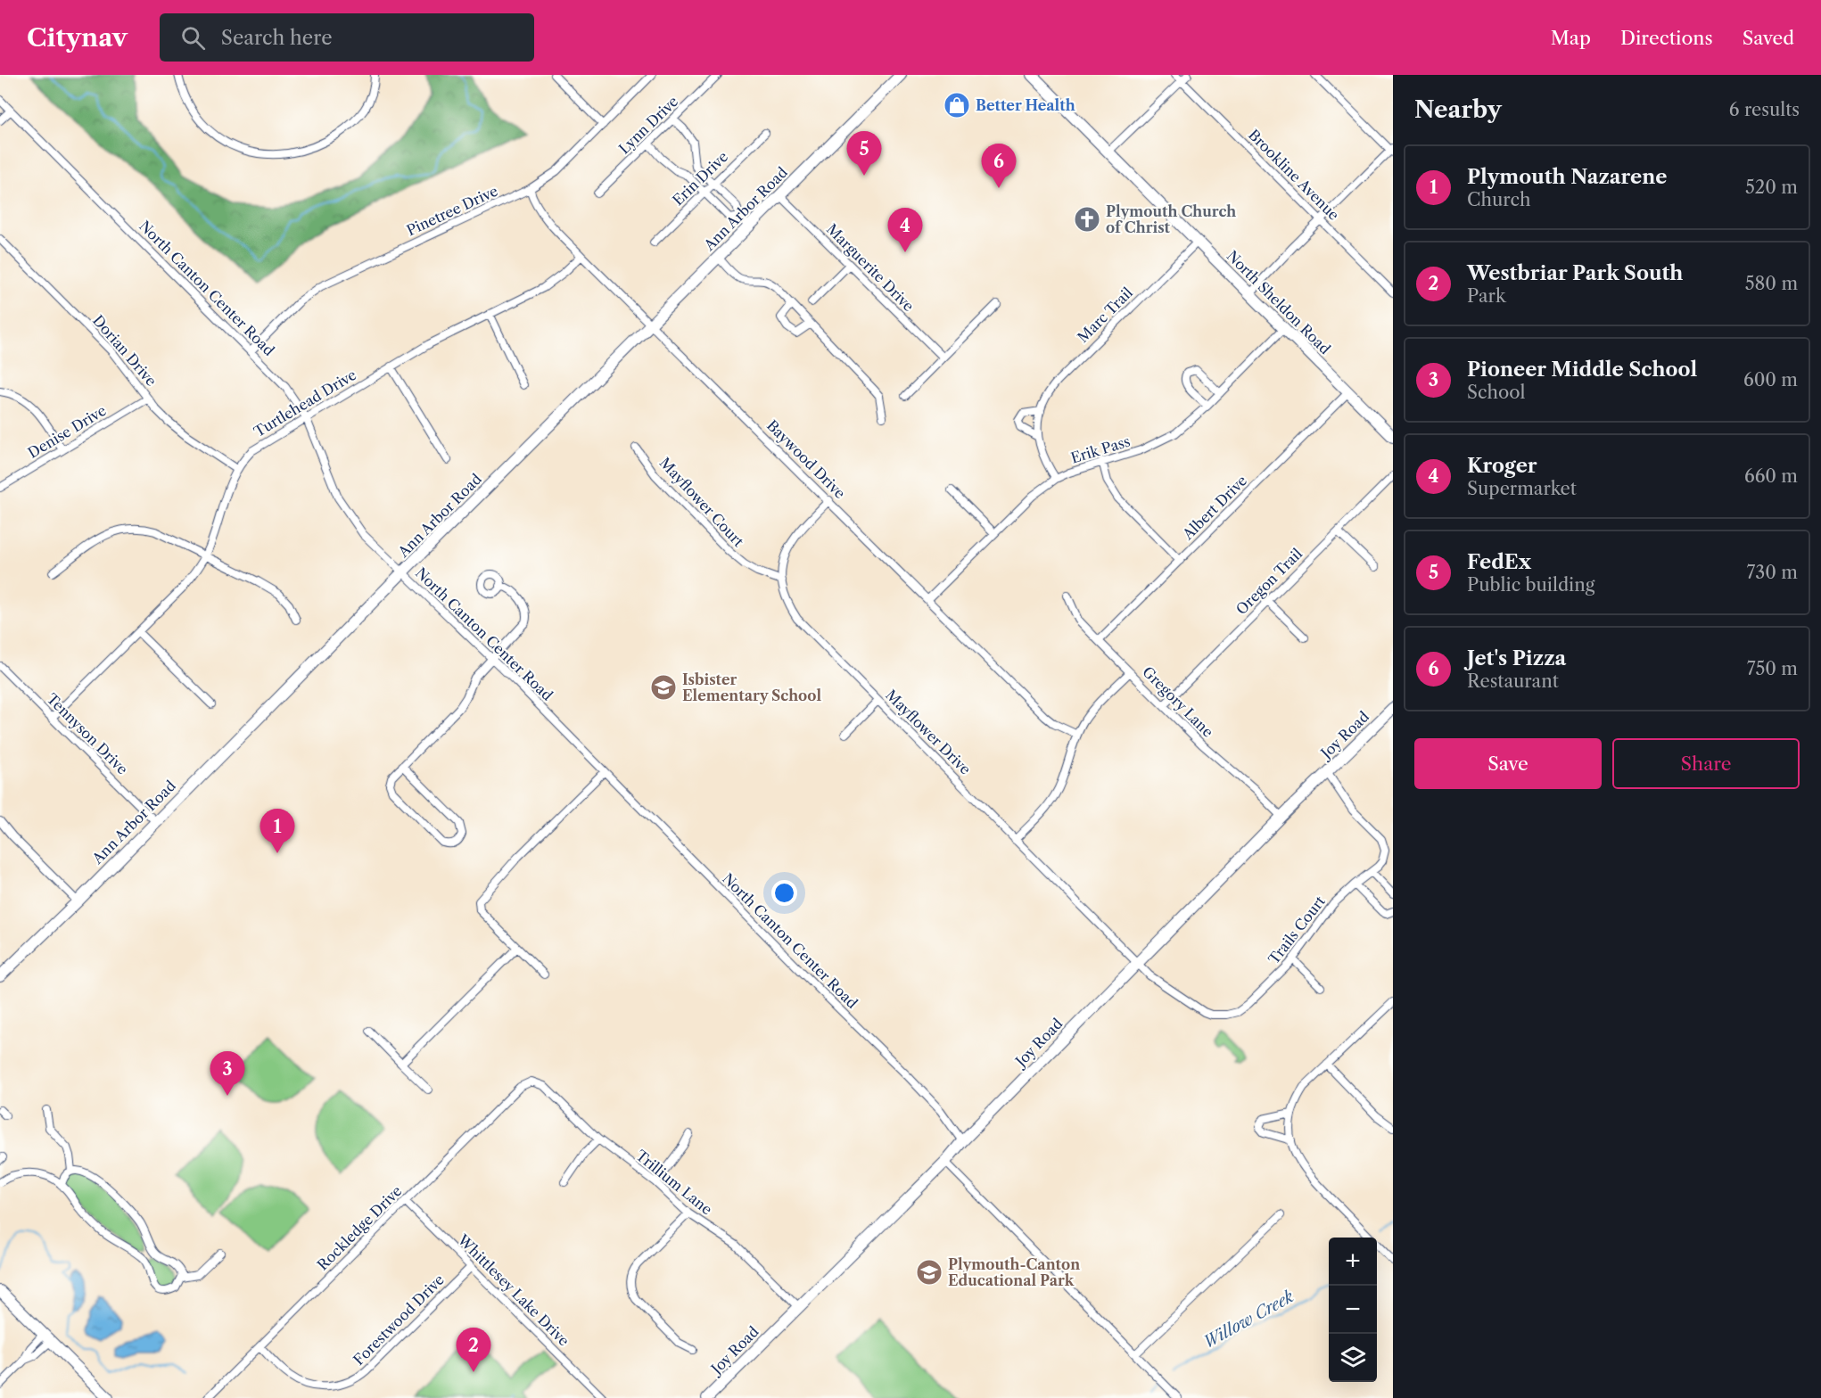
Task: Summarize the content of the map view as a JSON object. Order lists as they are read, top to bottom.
{
  "streets": {
    "main road": ["Ann Arbor Road", "North Sheldon Road", "Joy Road"],
    "street": [
      "Lynn Drive",
      "Brookline Avenue",
      "Erin Drive",
      "Pinetree Drive",
      "Marguerite Drive",
      "North Canton Center Road",
      "Marc Trail",
      "Dorian Drive",
      "Turtlehead Drive",
      "Denise Drive",
      "Erik Pass",
      "Baywood Drive",
      "Mayflower Court",
      "Albert Drive",
      "Oregon Trail",
      "Gregory Lane",
      "Mayflower Drive",
      "Tennyson Drive",
      "Trails Court",
      "Trillium Lane",
      "Rockledge Drive",
      "Whittlesey Lake Drive",
      "Forestwood Drive"
    ]
  },
  "crossings": [
    ["Ann Arbor Road", "Marguerite Drive"],
    ["Ann Arbor Road", "North Canton Center Road"],
    ["Ann Arbor Road", "Baywood Drive"],
    ["Ann Arbor Road", "Tennyson Drive"],
    ["Pinetree Drive", "North Canton Center Road"],
    ["Pinetree Drive", "Baywood Drive"],
    ["North Canton Center Road", "Turtlehead Drive"],
    ["North Canton Center Road", "Joy Road"],
    ["North Sheldon Road", "Marc Trail"],
    ["North Sheldon Road", "Erik Pass"],
    ["North Sheldon Road", "Albert Drive"],
    ["Marc Trail", "Erik Pass"],
    ["Dorian Drive", "Turtlehead Drive"],
    ["Dorian Drive", "Denise Drive"],
    ["Turtlehead Drive", "Baywood Drive"],
    ["Turtlehead Drive", "Tennyson Drive"],
    ["Erik Pass", "Baywood Drive"],
    ["Baywood Drive", "Mayflower Drive"],
    ["Mayflower Court", "Mayflower Drive"],
    ["Albert Drive", "Gregory Lane"],
    ["Oregon Trail", "Gregory Lane"],
    ["Gregory Lane", "Joy Road"],
    ["Mayflower Drive", "Joy Road"],
    ["Mayflower Drive", "Trails Court"],
    ["Joy Road", "Trails Court"],
    ["Joy Road", "Trillium Lane"],
    ["Trillium Lane", "Rockledge Drive"],
    ["Rockledge Drive", "Whittlesey Lake Drive"],
    ["Rockledge Drive", "Forestwood Drive"],
    ["Whittlesey Lake Drive", "Forestwood Drive"]
  ],
  "water": ["Willow Creek"],
  "places": {
    "shop": ["Better Health"],
    "church": ["Plymouth Church of Christ"],
    "school or university": ["Isbister Elementary School", "Plymouth-Canton Educational Park"]
  },
  "page": {
    "header": "Citynav",
    "search": "Search here",
    "nav": ["Map", "Directions", "Saved"],
    "heading": ["Nearby", "6 results"],
    "pins": [
      "5",
      "6",
      "4",
      "1",
      "3",
      "2"
    ],
    "list": [
      {
        "mark": "1",
        "name": "Plymouth Nazarene",
        "note": "Church",
        "value": "520 m"
      },
      {
        "mark": "2",
        "name": "Westbriar Park South",
        "note": "Park",
        "value": "580 m"
      },
      {
        "mark": "3",
        "name": "Pioneer Middle School",
        "note": "School",
        "value": "600 m"
      },
      {
        "mark": "4",
        "name": "Kroger",
        "note": "Supermarket",
        "value": "660 m"
      },
      {
        "mark": "5",
        "name": "FedEx",
        "note": "Public building",
        "value": "730 m"
      },
      {
        "mark": "6",
        "name": "Jet's Pizza",
        "note": "Restaurant",
        "value": "750 m"
      }
    ],
    "buttons": ["Save", "Share"],
    "map_buttons": ["+", "−"]
  }
}
